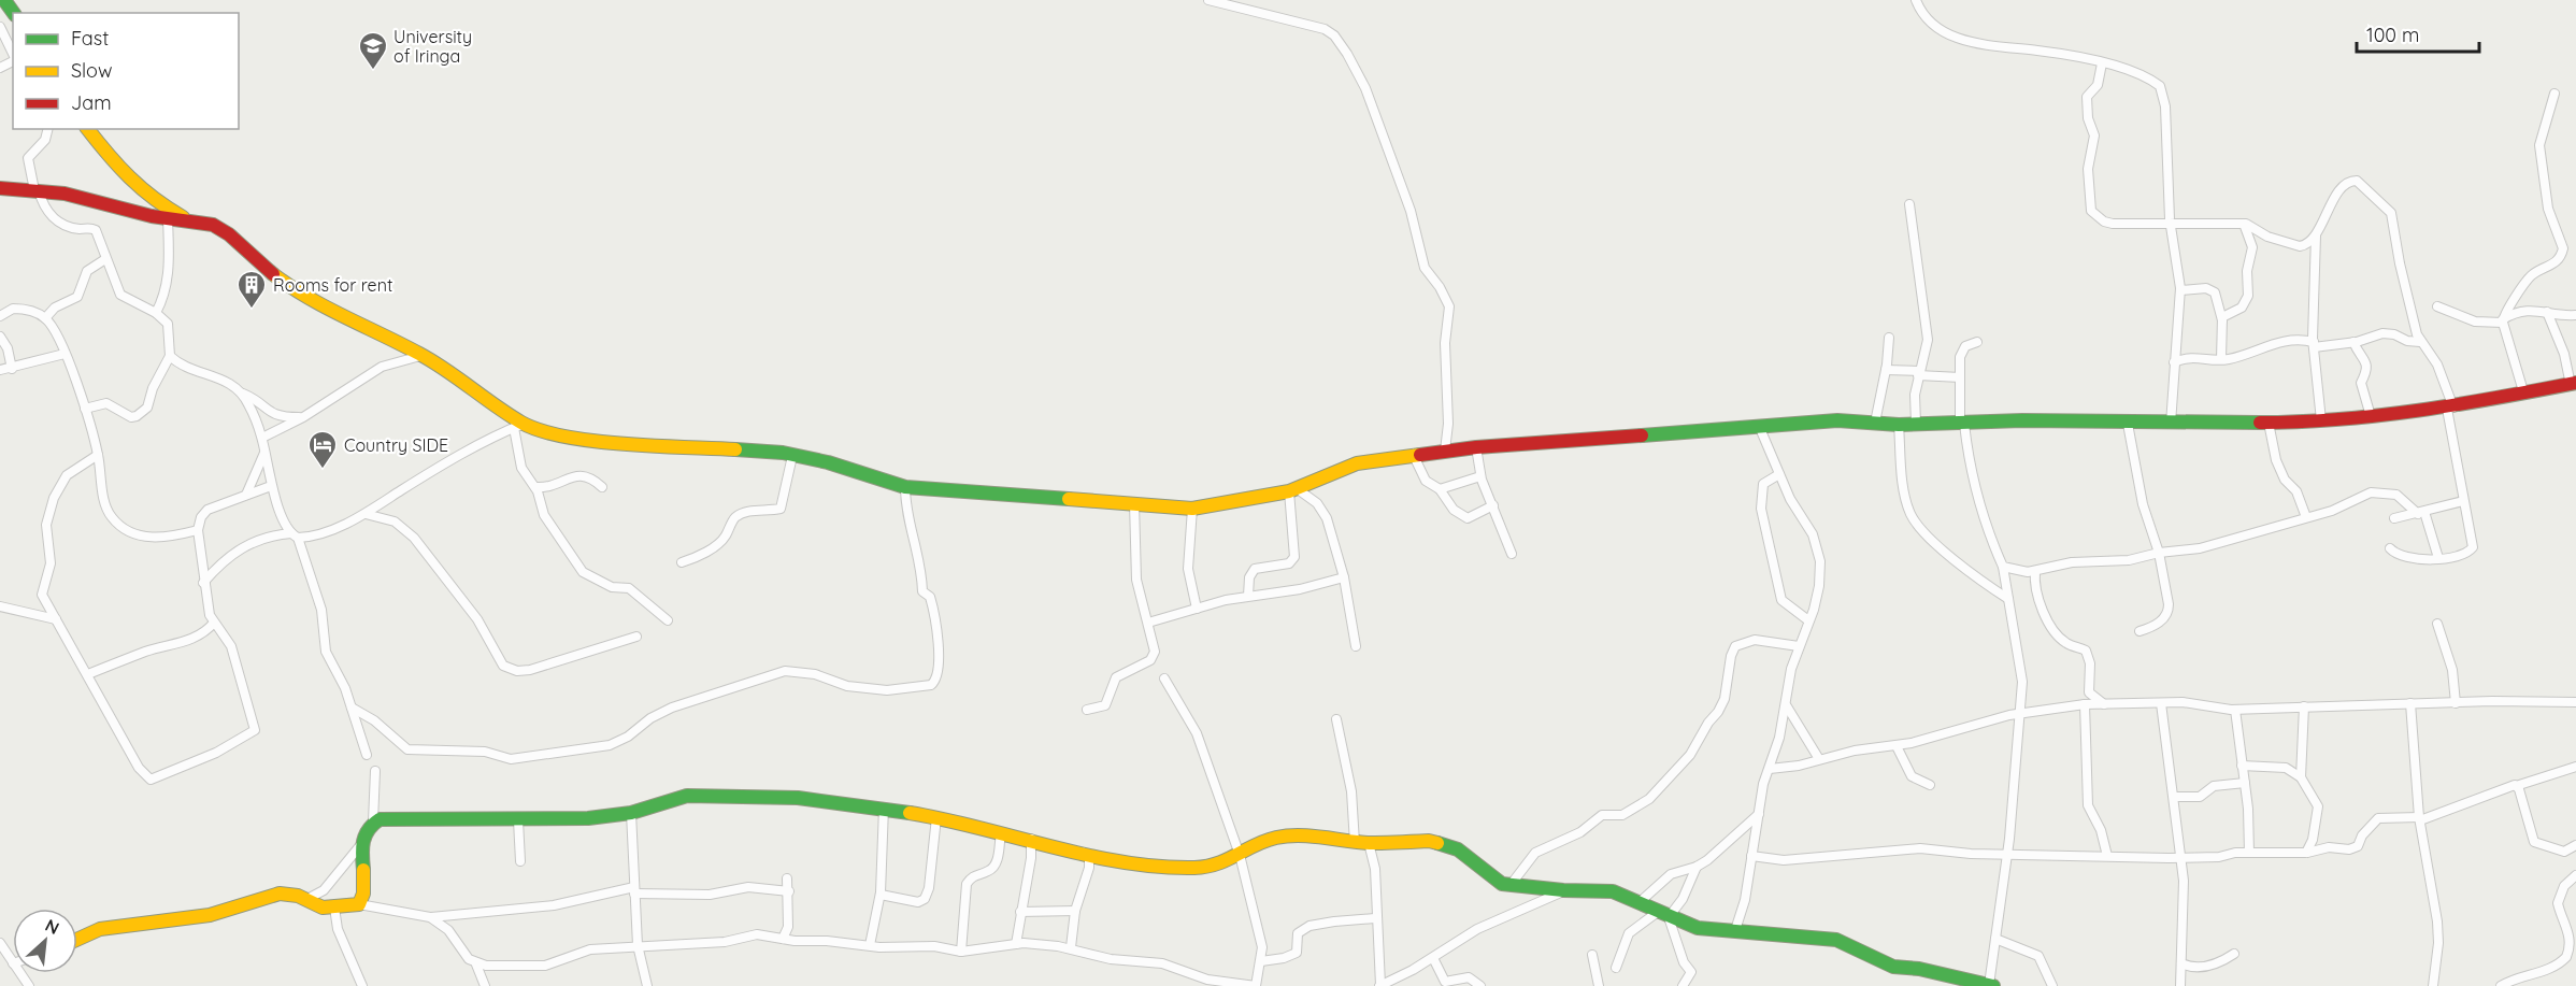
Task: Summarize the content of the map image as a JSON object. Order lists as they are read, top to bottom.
{
  "places": {
    "school or university": ["University of Iringa"],
    "building": ["Rooms for rent"],
    "hotel": ["Country SIDE"]
  },
  "legend": ["Fast", "Slow", "Jam"],
  "scale_bar": "100 m",
  "north": "top right"
}
